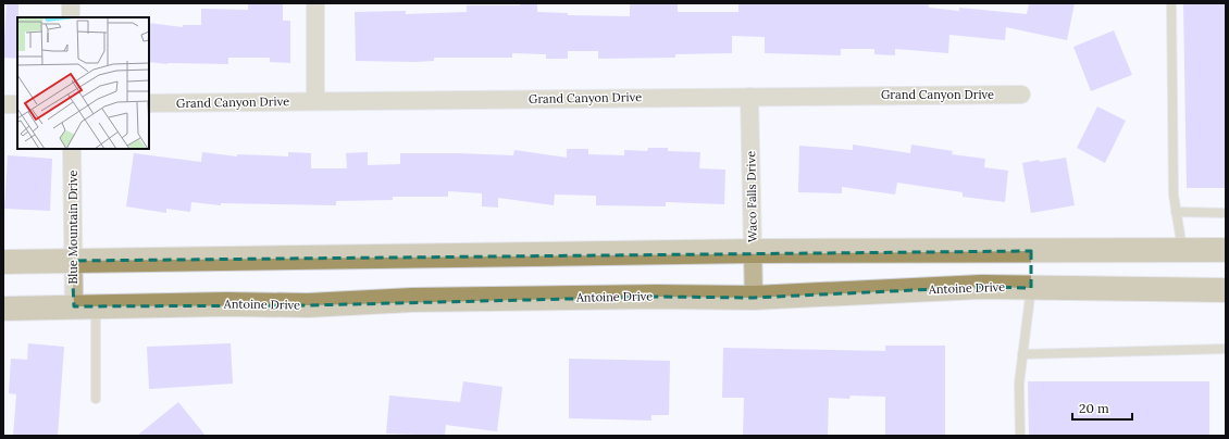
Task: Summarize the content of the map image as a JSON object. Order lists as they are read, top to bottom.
{
  "streets": {
    "main road": ["Antoine Drive"],
    "street": ["Grand Canyon Drive", "Waco Falls Drive", "Blue Mountain Drive"]
  },
  "crossings": [
    ["Grand Canyon Drive", "Waco Falls Drive"],
    ["Waco Falls Drive", "Antoine Drive"],
    ["Blue Mountain Drive", "Antoine Drive"]
  ],
  "scale_bar": "20 m"
}
